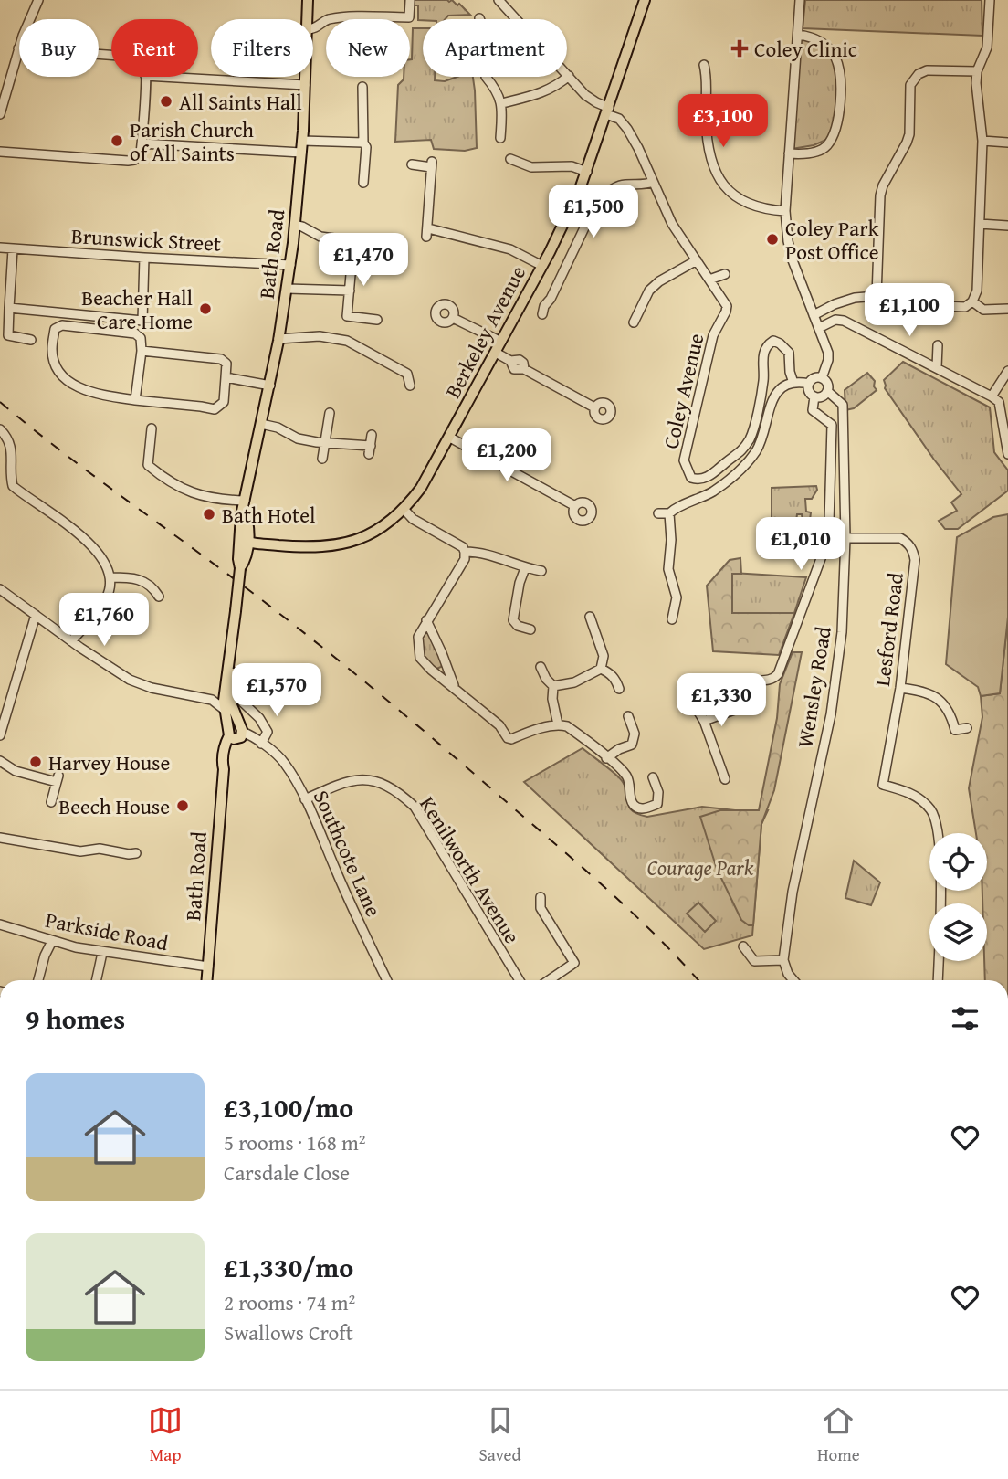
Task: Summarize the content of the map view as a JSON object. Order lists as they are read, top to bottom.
{
  "streets": {
    "main road": ["Bath Road", "Berkeley Avenue"],
    "street": [
      "Brunswick Street",
      "Coley Avenue",
      "Lesford Road",
      "Wensley Road",
      "Southcote Lane",
      "Kenilworth Avenue",
      "Parkside Road"
    ]
  },
  "crossings": [
    ["Brunswick Street", "Bath Road"],
    ["Bath Road", "Berkeley Avenue"],
    ["Bath Road", "Southcote Lane"],
    ["Bath Road", "Parkside Road"],
    ["Berkeley Avenue", "Coley Avenue"],
    ["Lesford Road", "Wensley Road"],
    ["Southcote Lane", "Kenilworth Avenue"]
  ],
  "parks": ["Courage Park"],
  "places": {
    "health": ["Coley Clinic"],
    "other": [
      "All Saints Hall",
      "Parish Church of All Saints",
      "Coley Park Post Office",
      "Beacher Hall Care Home",
      "Bath Hotel",
      "Harvey House",
      "Beech House"
    ]
  },
  "page": {
    "chip": [
      "Buy",
      "Rent",
      "Filters",
      "New",
      "Apartment"
    ],
    "price": [
      "£3,100",
      "£1,500",
      "£1,470",
      "£1,100",
      "£1,200",
      "£1,010",
      "£1,760",
      "£1,570",
      "£1,330"
    ],
    "heading": "9 homes",
    "list": [
      {
        "name": "£3,100/mo",
        "note": "5 rooms · 168 m² · Carsdale Close"
      },
      {
        "name": "£1,330/mo",
        "note": "2 rooms · 74 m² · Swallows Croft"
      }
    ],
    "tabs": ["Map", "Saved", "Home"]
  }
}
